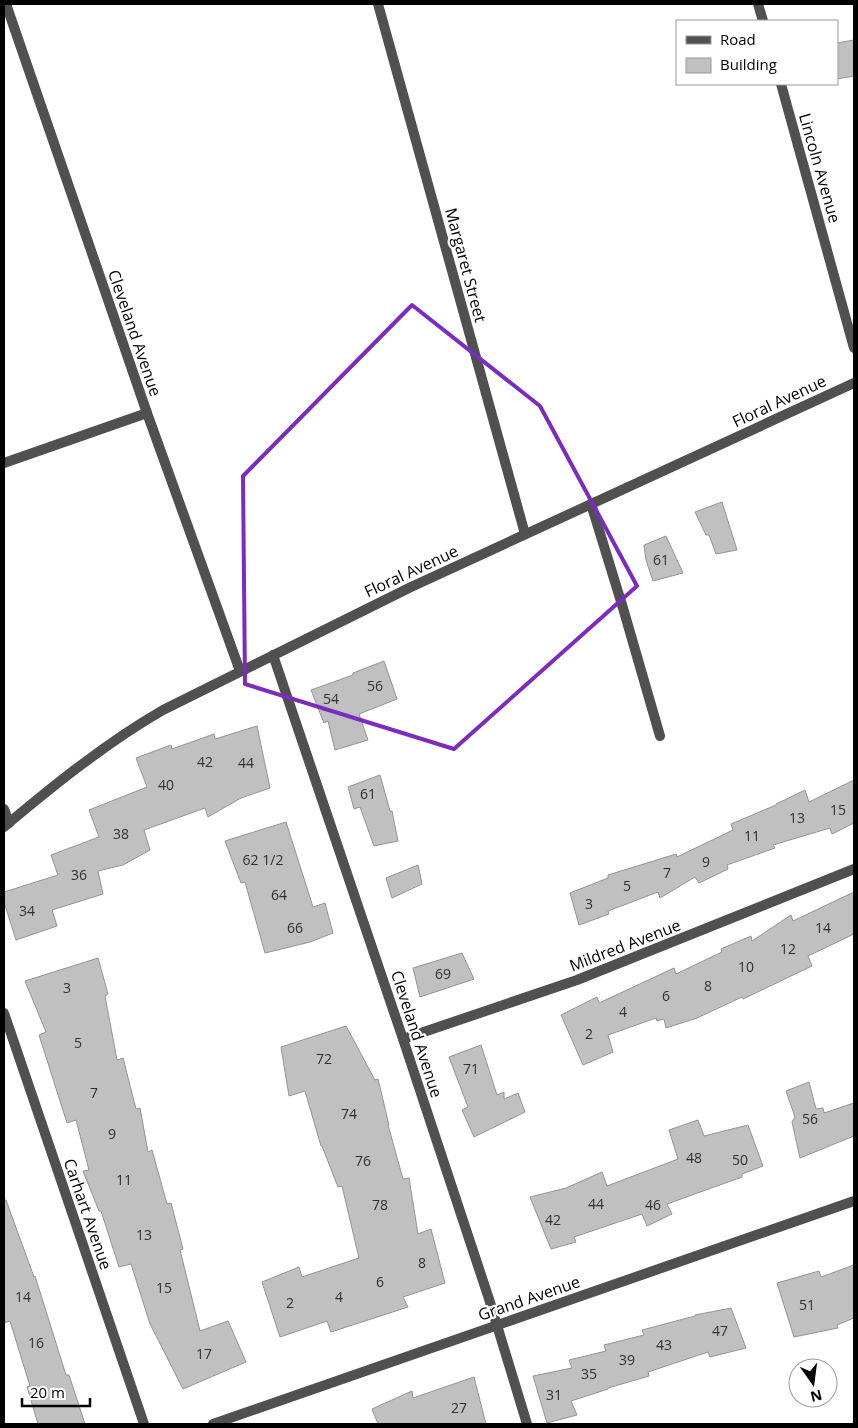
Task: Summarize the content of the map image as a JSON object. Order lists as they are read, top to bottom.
{
  "streets": {
    "street": [
      "Lincoln Avenue",
      "Margaret Street",
      "Cleveland Avenue",
      "Floral Avenue",
      "Mildred Avenue",
      "Carhart Avenue",
      "Grand Avenue"
    ]
  },
  "crossings": [
    ["Margaret Street", "Floral Avenue"],
    ["Cleveland Avenue", "Floral Avenue"],
    ["Cleveland Avenue", "Mildred Avenue"],
    ["Cleveland Avenue", "Grand Avenue"]
  ],
  "house_numbers": [
    "61",
    "56",
    "54",
    "42",
    "44",
    "40",
    "61",
    "15",
    "13",
    "38",
    "11",
    "62 1/2",
    "9",
    "7",
    "36",
    "5",
    "64",
    "3",
    "34",
    "66",
    "14",
    "12",
    "10",
    "69",
    "8",
    "3",
    "6",
    "4",
    "2",
    "5",
    "72",
    "71",
    "7",
    "74",
    "56",
    "9",
    "48",
    "50",
    "76",
    "11",
    "44",
    "78",
    "46",
    "42",
    "13",
    "8",
    "6",
    "15",
    "14",
    "4",
    "2",
    "51",
    "47",
    "16",
    "43",
    "17",
    "39",
    "35",
    "31",
    "27"
  ],
  "legend": ["Road", "Building"],
  "scale_bar": "20 m",
  "north": "bottom"
}
